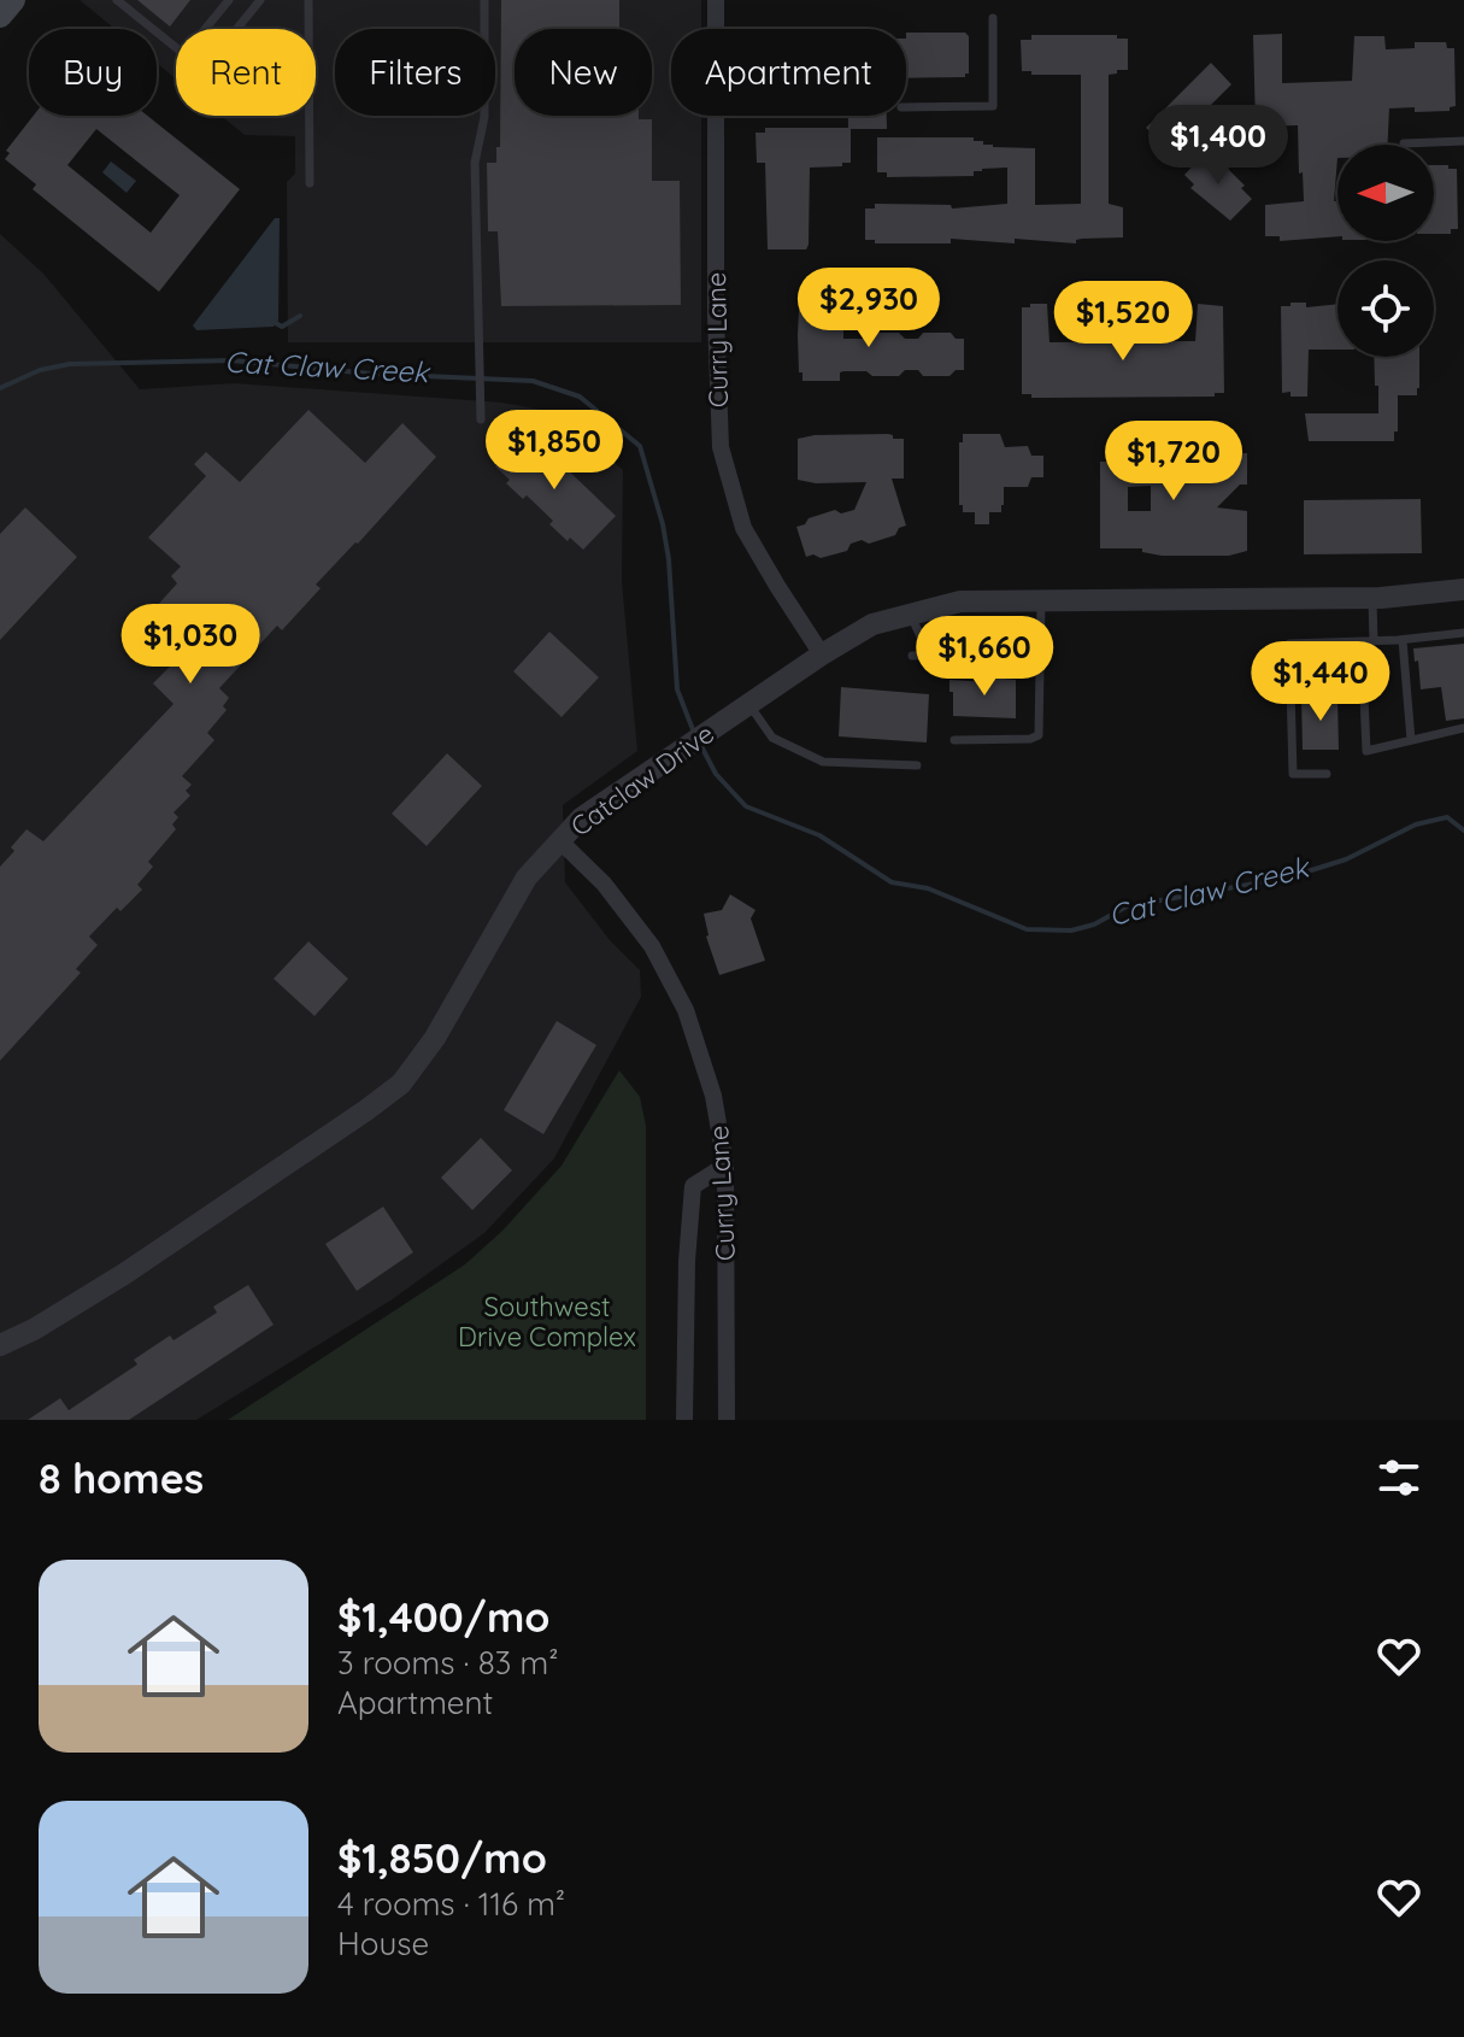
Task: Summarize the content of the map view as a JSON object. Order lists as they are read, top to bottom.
{
  "streets": {
    "street": ["Curry Lane", "Catclaw Drive"]
  },
  "crossings": [
    ["Curry Lane", "Catclaw Drive"]
  ],
  "water": ["Cat Claw Creek"],
  "parks": ["Southwest Drive Complex"],
  "north": "left",
  "page": {
    "chip": [
      "Buy",
      "Rent",
      "Filters",
      "New",
      "Apartment"
    ],
    "price": [
      "$1,400",
      "$2,930",
      "$1,520",
      "$1,850",
      "$1,720",
      "$1,030",
      "$1,660",
      "$1,440"
    ],
    "heading": "8 homes",
    "list": [
      {
        "name": "$1,400/mo",
        "note": "3 rooms · 83 m² · Apartment"
      },
      {
        "name": "$1,850/mo",
        "note": "4 rooms · 116 m² · House"
      }
    ]
  }
}
